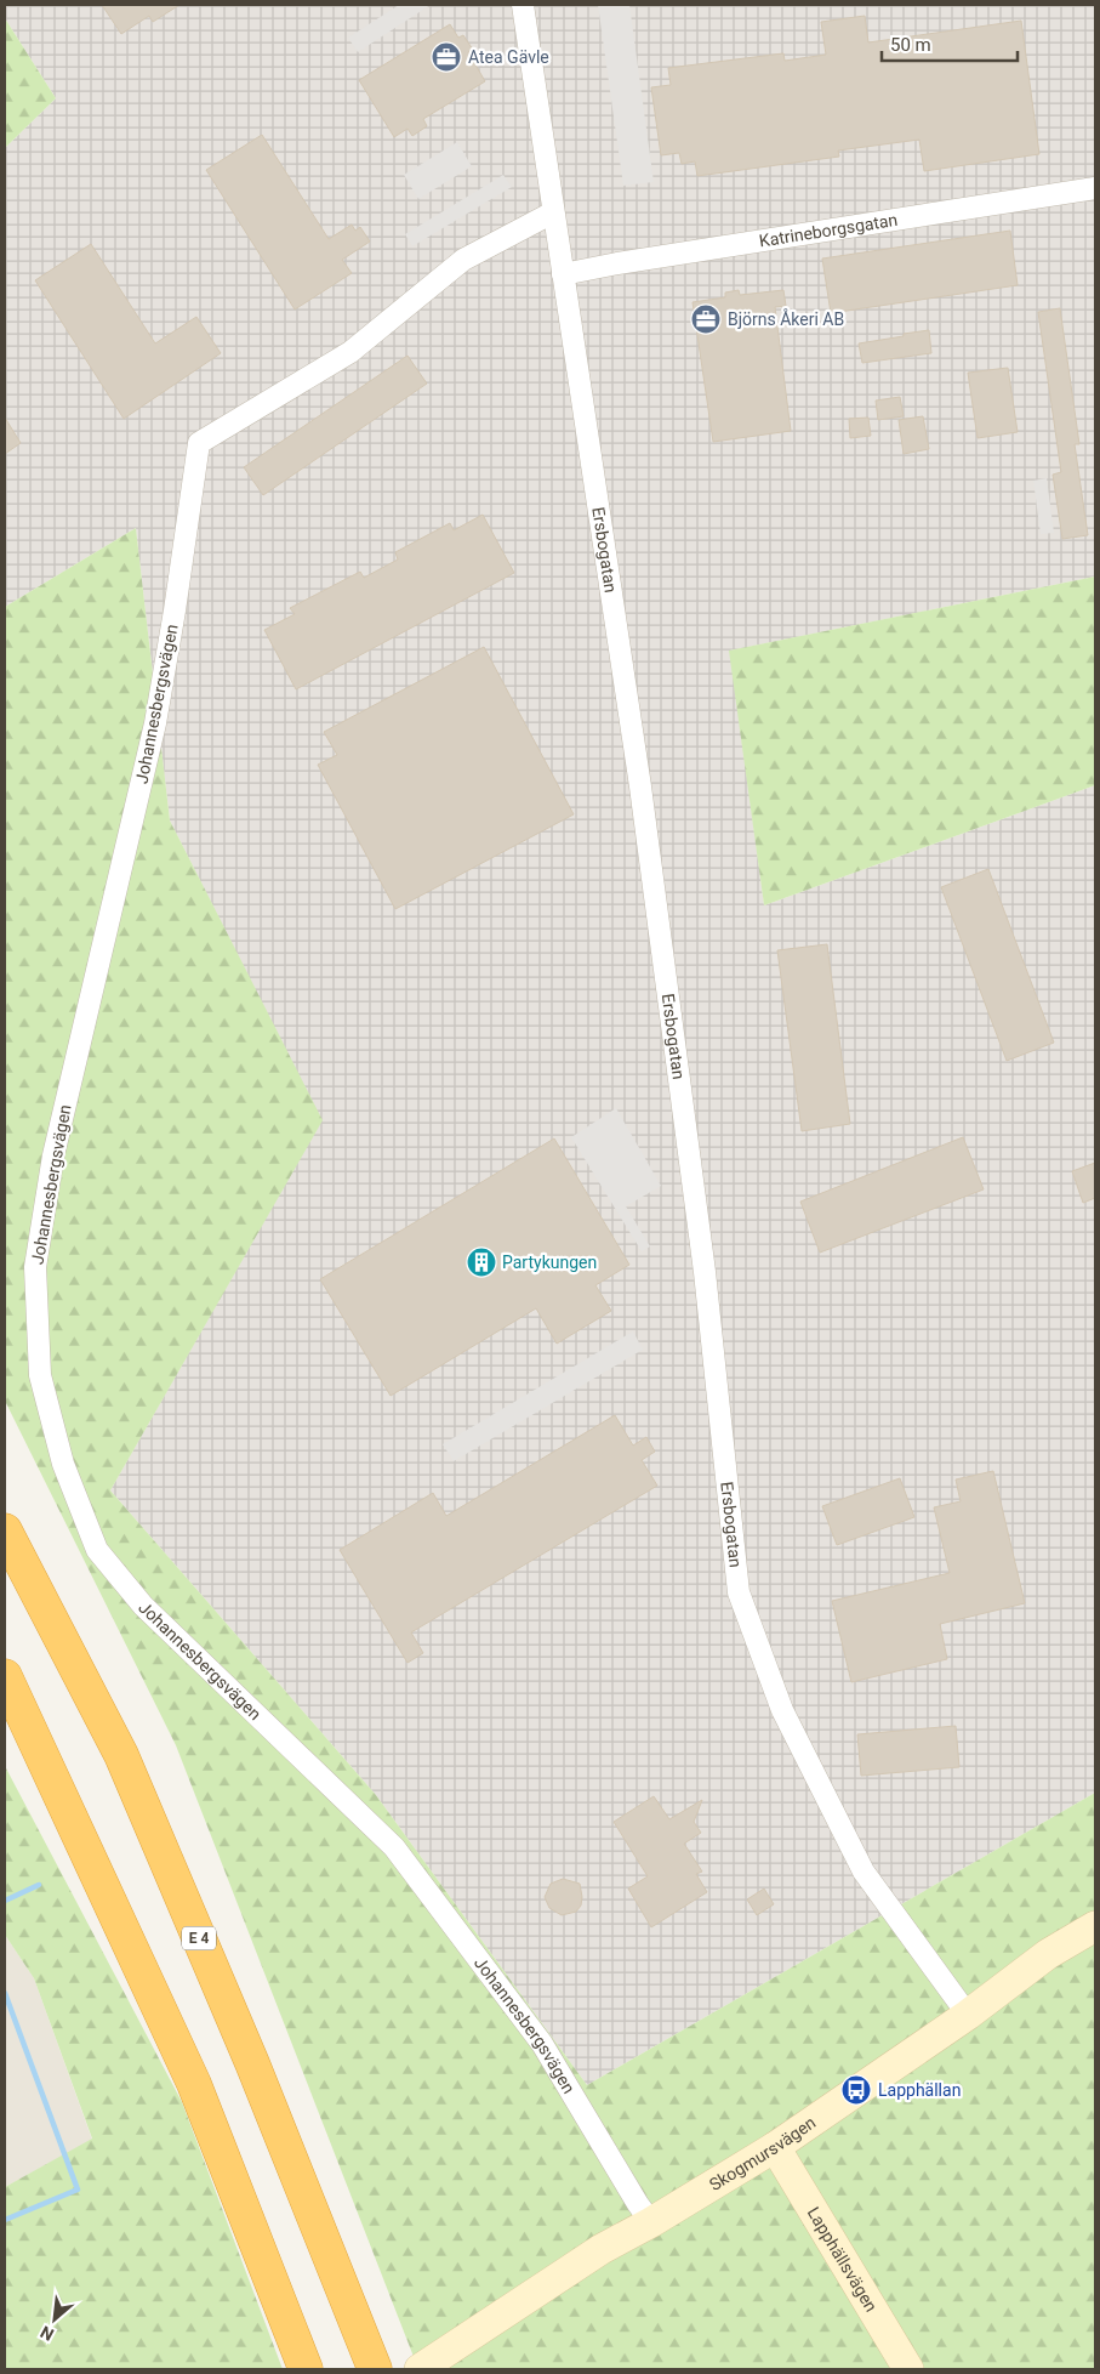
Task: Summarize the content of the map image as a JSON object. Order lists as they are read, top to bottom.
{
  "streets": {
    "highway": ["E 4"],
    "street": [
      "Katrineborgsgatan",
      "Ersbogatan",
      "Johannesbergsvägen",
      "Skogmursvägen",
      "Lapphällsvägen"
    ]
  },
  "crossings": [
    ["Katrineborgsgatan", "Ersbogatan"],
    ["Ersbogatan", "Johannesbergsvägen"],
    ["Ersbogatan", "Skogmursvägen"],
    ["Johannesbergsvägen", "Skogmursvägen"],
    ["Skogmursvägen", "Lapphällsvägen"]
  ],
  "places": {
    "office": ["Atea Gävle", "Björns Åkeri AB"],
    "building": ["Partykungen"],
    "bus stop": ["Lapphällan"]
  },
  "scale_bar": "50 m",
  "north": "bottom left"
}
